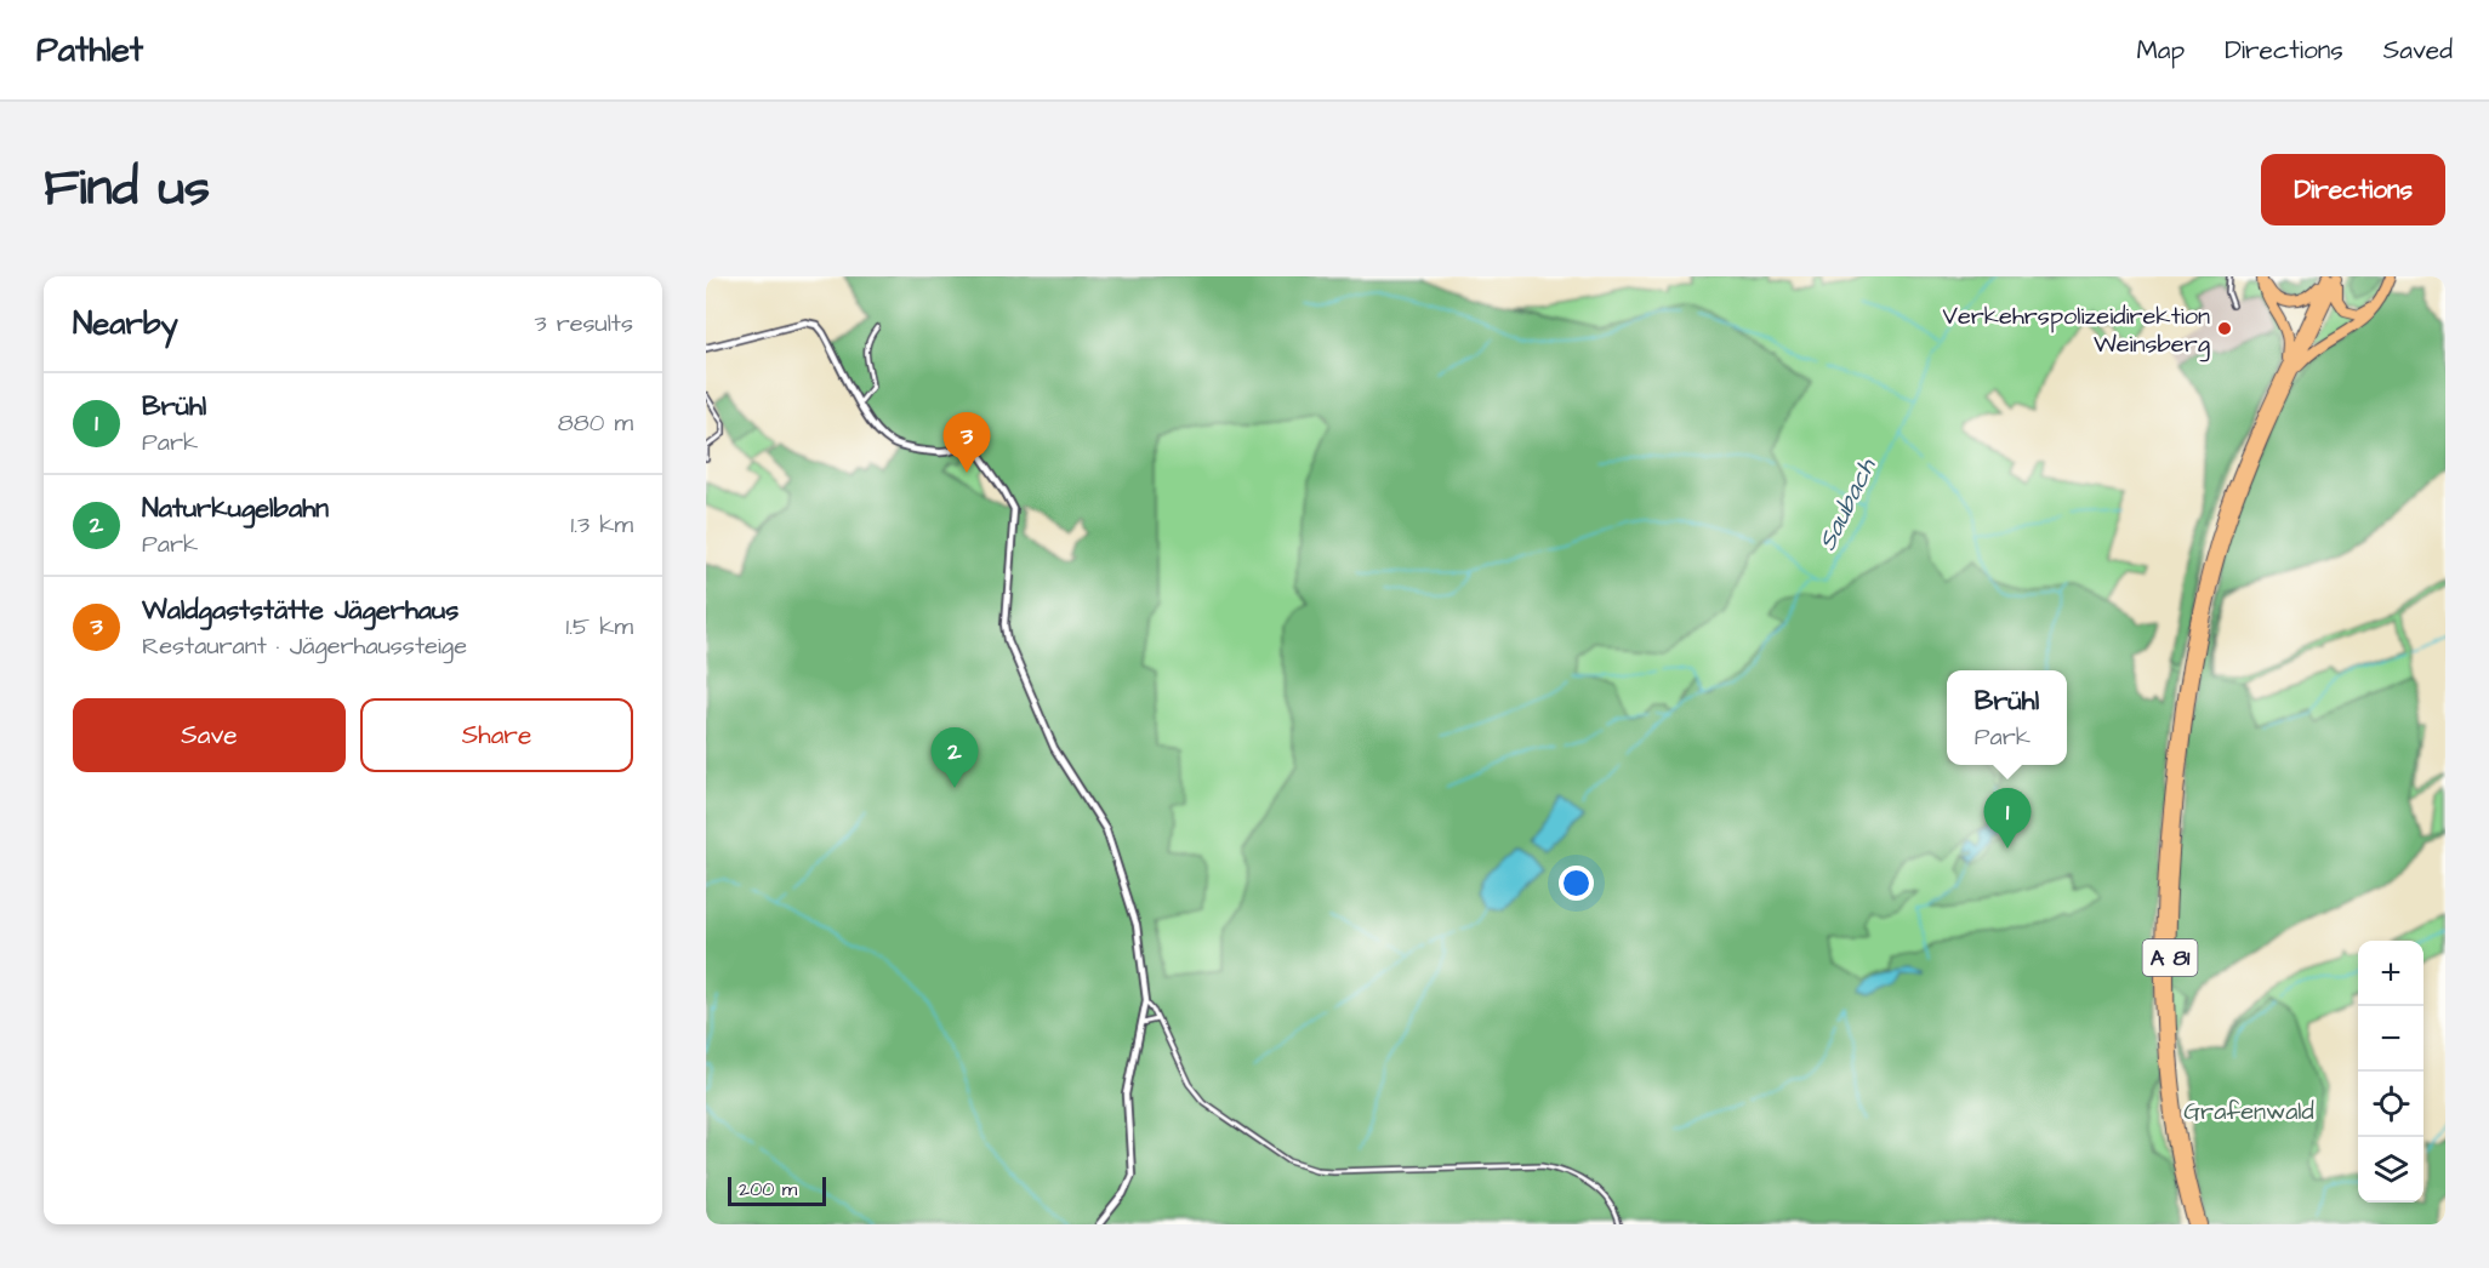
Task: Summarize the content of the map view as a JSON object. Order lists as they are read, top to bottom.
{
  "streets": {
    "highway": ["A 81"]
  },
  "water": ["Saubach"],
  "parks": ["Grafenwald"],
  "places": ["Verkehrspolizeidirektion Weinsberg"],
  "scale_bar": "200 m",
  "page": {
    "header": "Pathlet",
    "nav": ["Map", "Directions", "Saved"],
    "title": "Find us",
    "buttons": [
      "Directions",
      ["Save", "Share"]
    ],
    "heading": ["Nearby", "3 results"],
    "list": [
      {
        "mark": "1",
        "name": "Brühl",
        "note": "Park",
        "value": "880 m"
      },
      {
        "mark": "2",
        "name": "Naturkugelbahn",
        "note": "Park",
        "value": "1.3 km"
      },
      {
        "mark": "3",
        "name": "Waldgaststätte Jägerhaus",
        "note": "Restaurant · Jägerhaussteige",
        "value": "1.5 km"
      }
    ],
    "pins": ["3", "2", "1"],
    "popup": ["Brühl", "Park"],
    "map_buttons": ["+", "−"],
    "scale": "200 m"
  }
}
